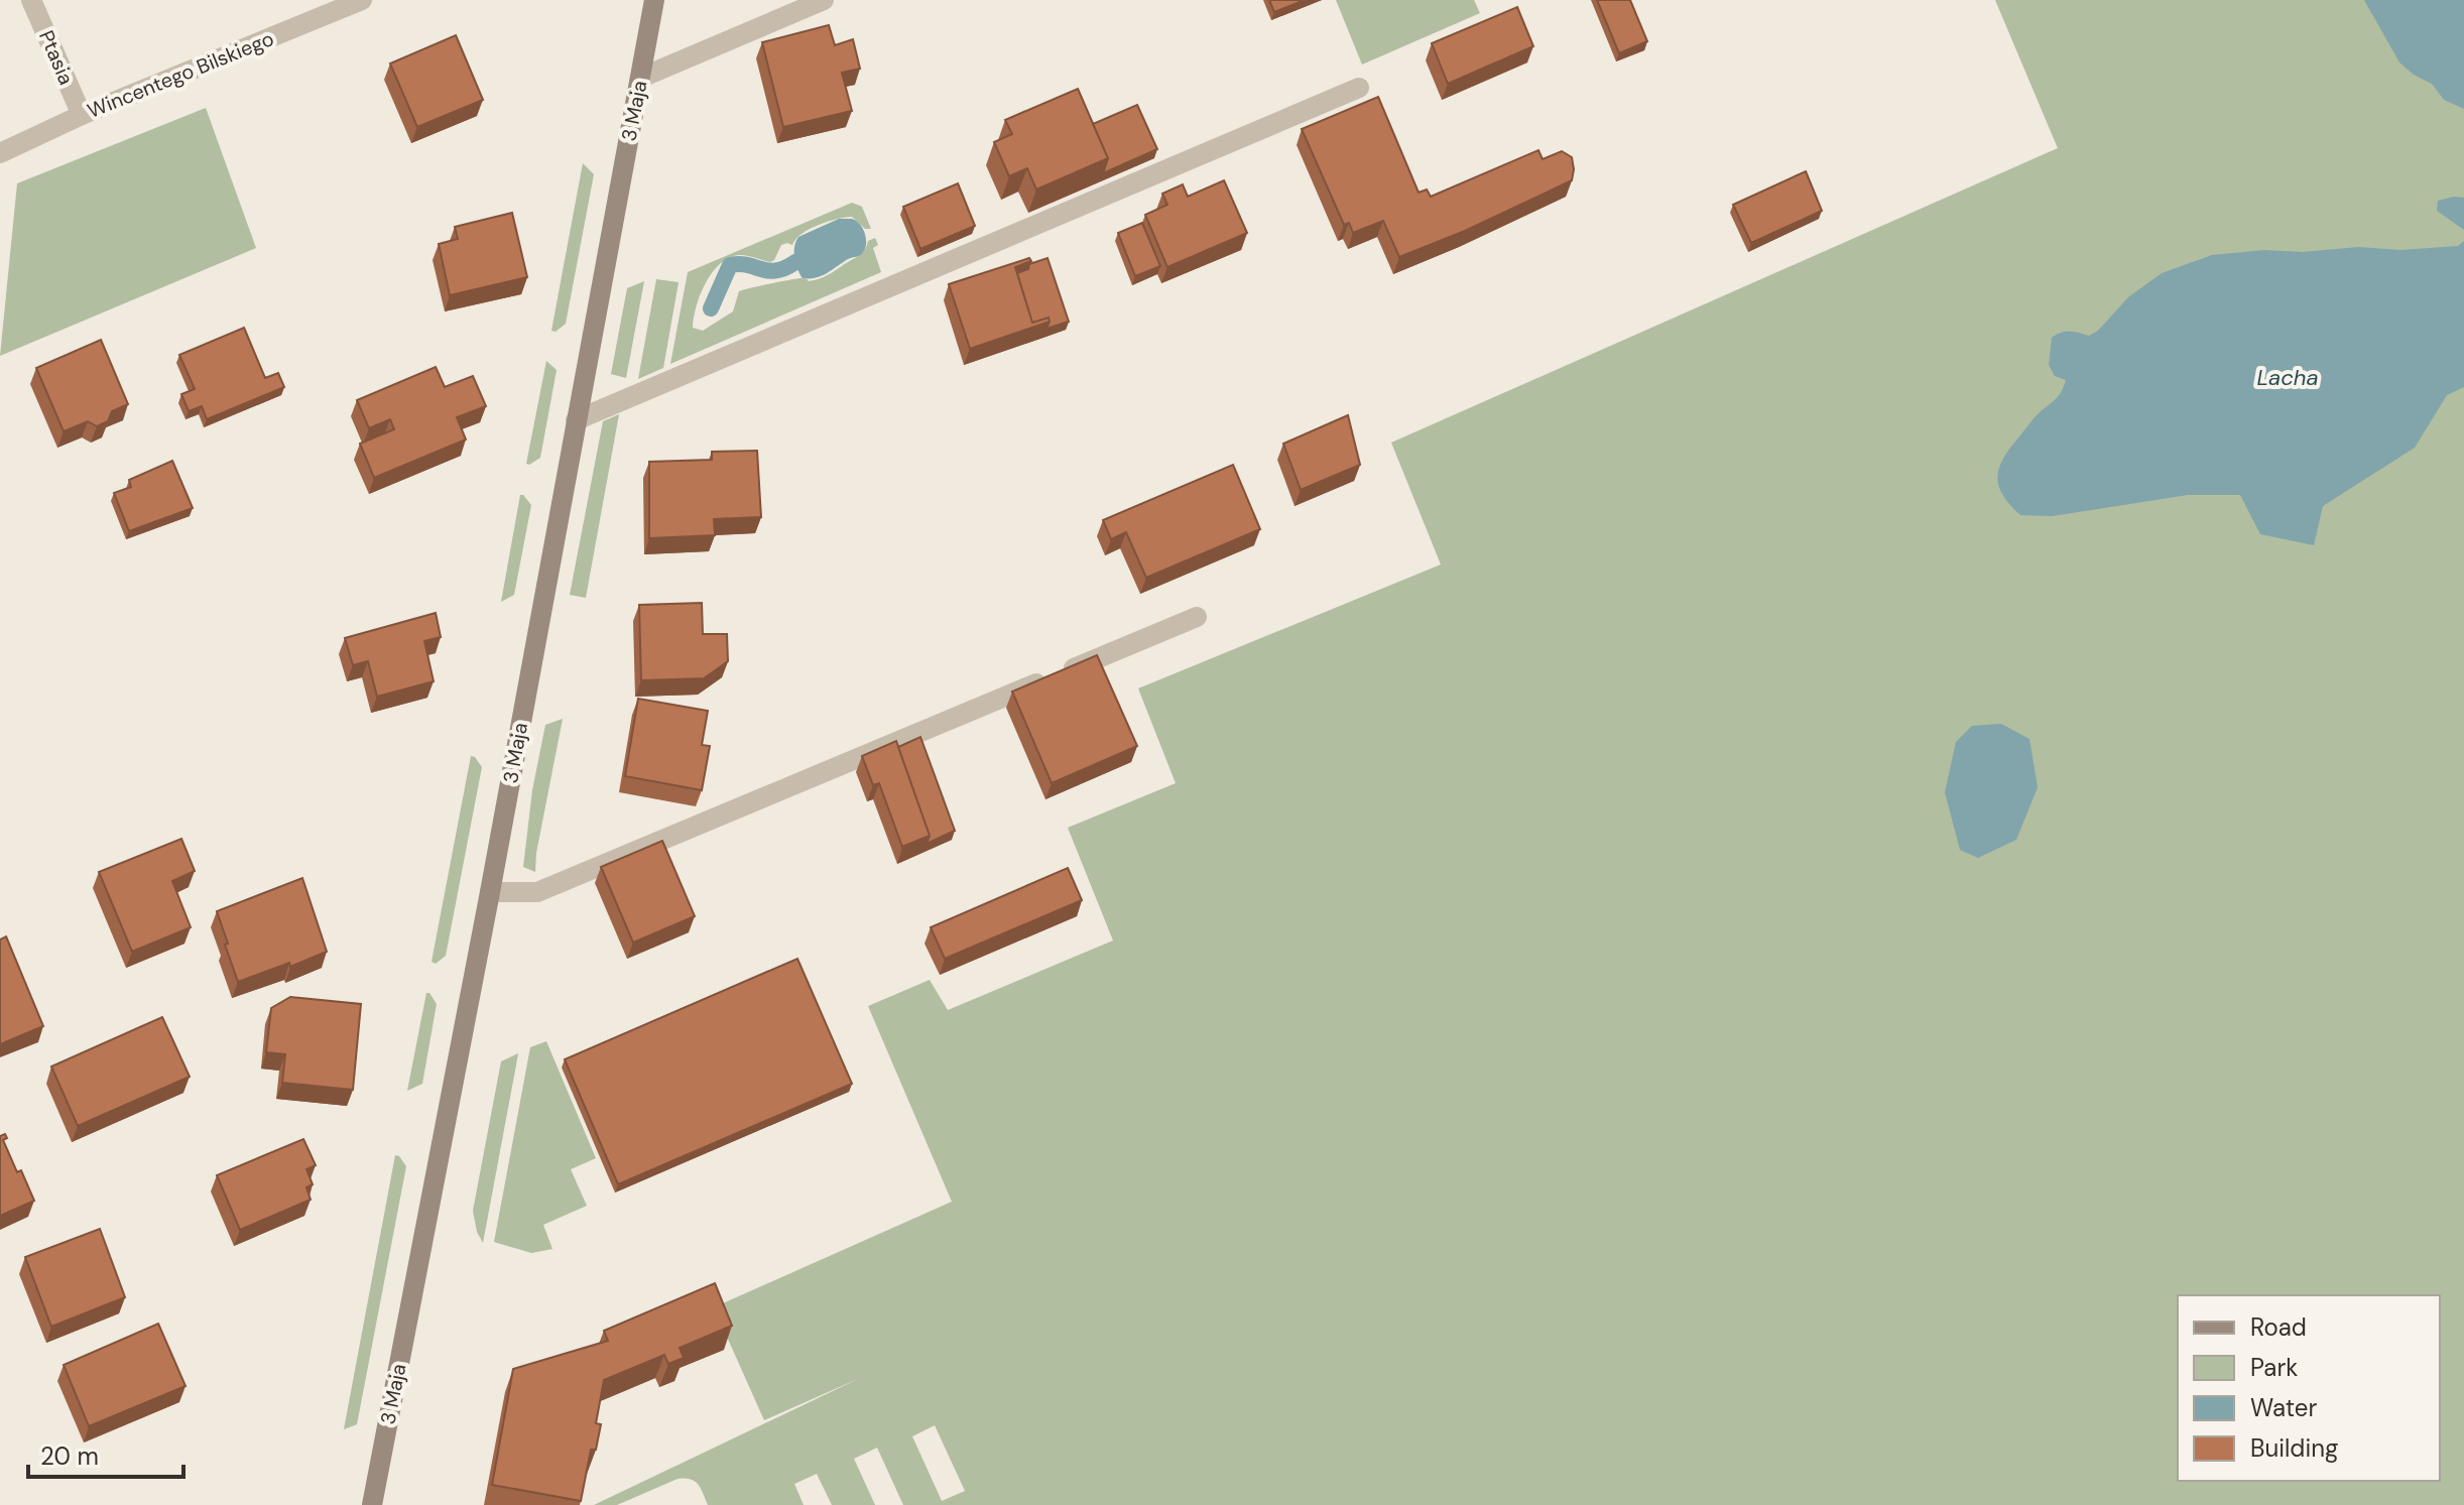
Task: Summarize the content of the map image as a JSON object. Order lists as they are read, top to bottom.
{
  "streets": {
    "street": ["Ptasia", "Wincentego Bilskiego", "3 Maja"]
  },
  "crossings": [
    ["Ptasia", "Wincentego Bilskiego"]
  ],
  "water": ["Lacha"],
  "legend": [
    "Road",
    "Park",
    "Water",
    "Building"
  ],
  "scale_bar": "20 m"
}
